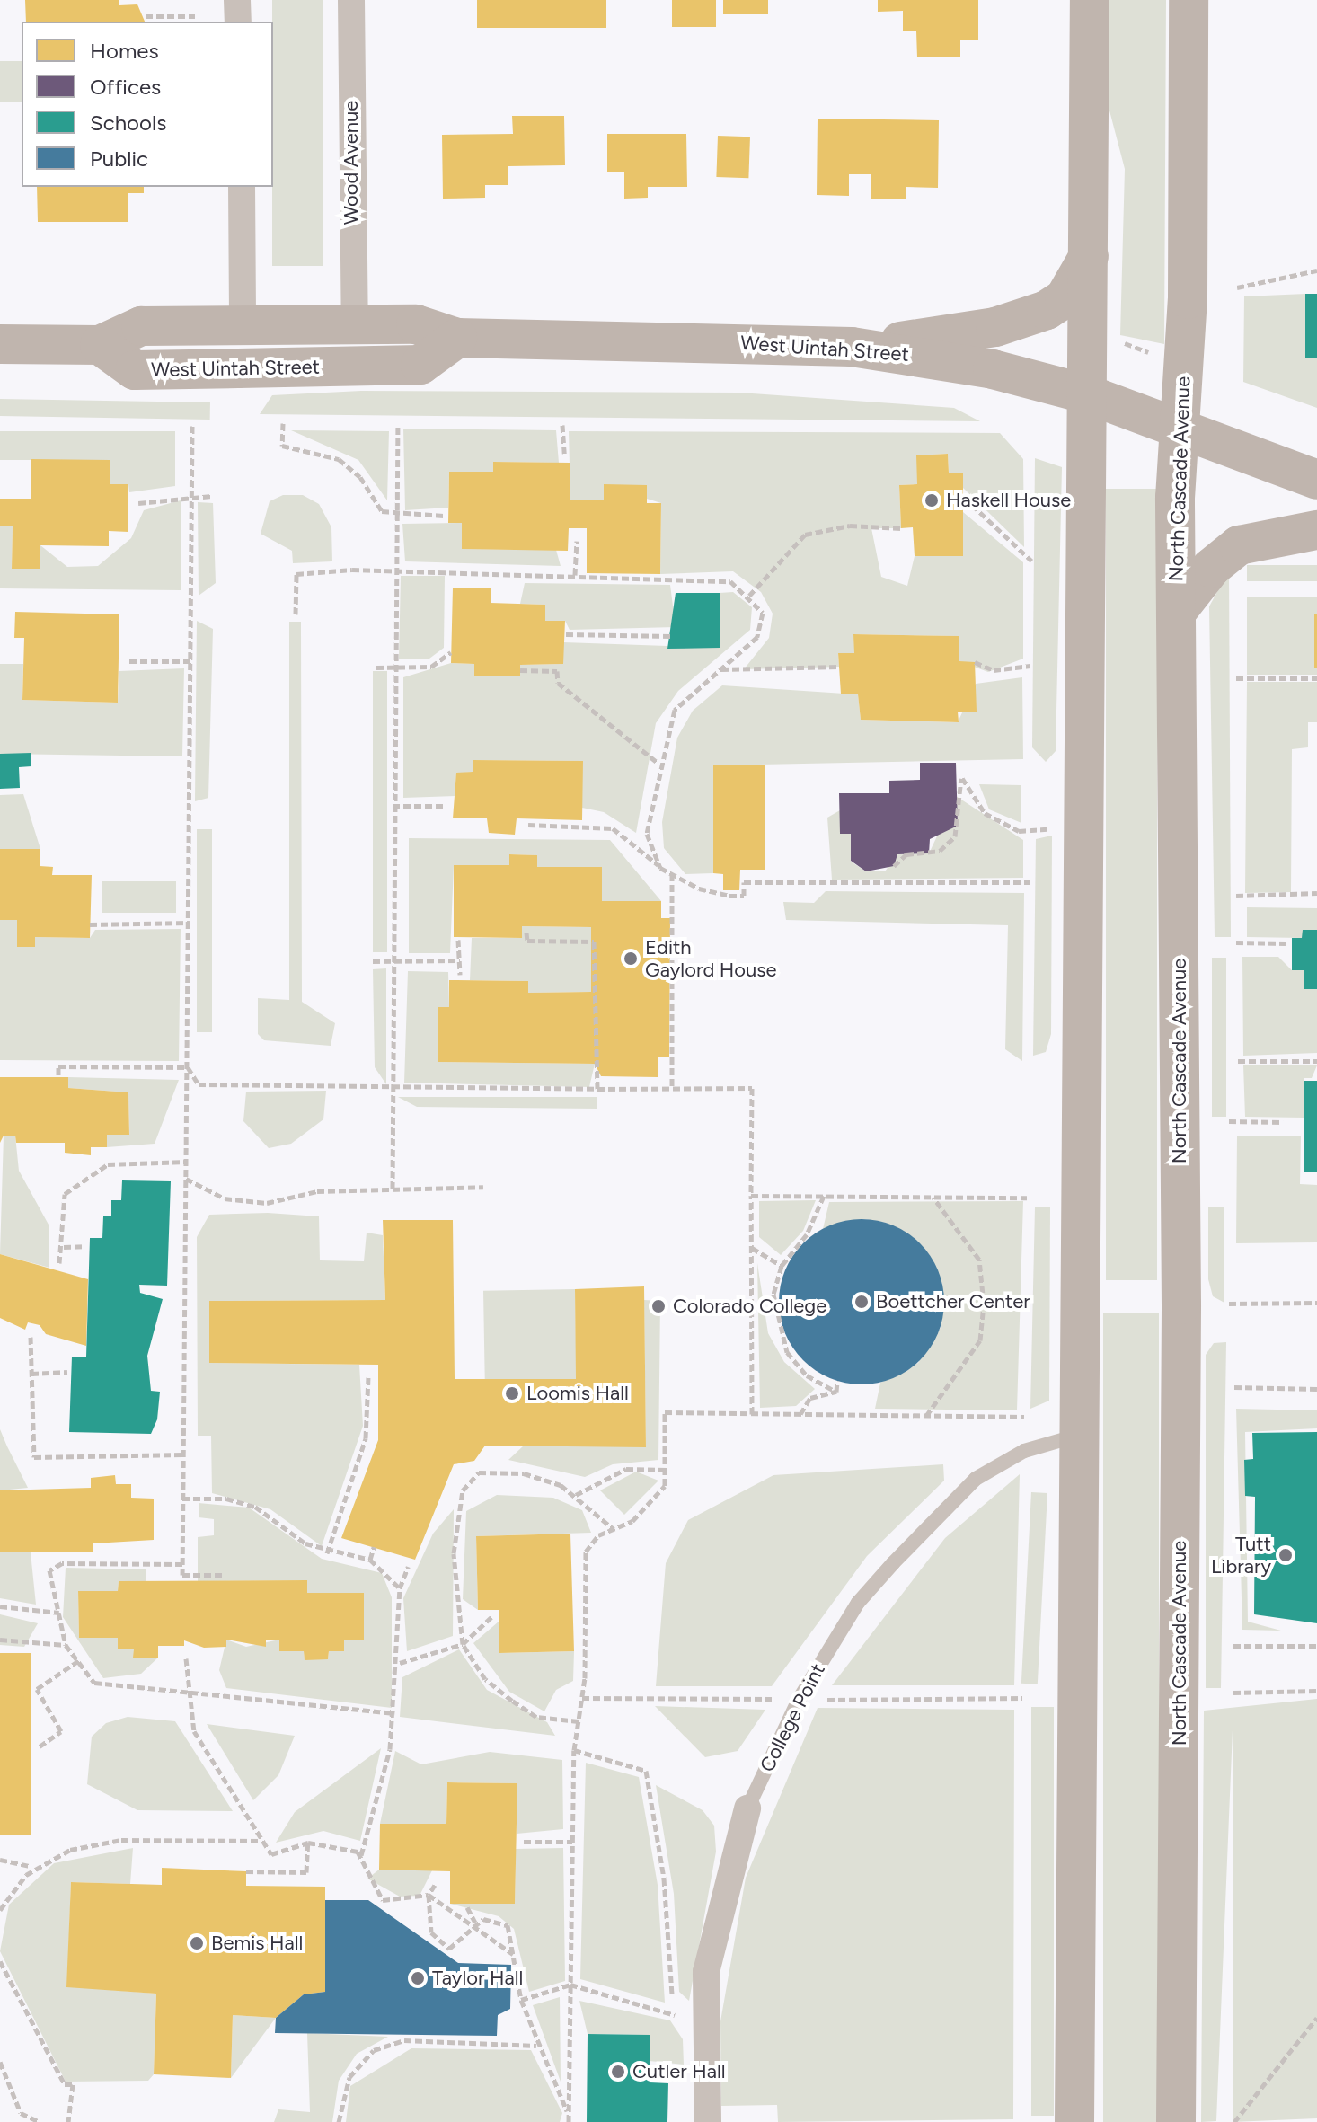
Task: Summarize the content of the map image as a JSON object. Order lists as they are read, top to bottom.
{
  "streets": {
    "main road": ["West Uintah Street", "North Cascade Avenue"],
    "street": ["Wood Avenue", "College Point"]
  },
  "crossings": [
    ["Wood Avenue", "West Uintah Street"],
    ["West Uintah Street", "North Cascade Avenue"]
  ],
  "places": [
    "Haskell House",
    "Edith Gaylord House",
    "Boettcher Center",
    "Colorado College",
    "Loomis Hall",
    "Tutt Library",
    "Bemis Hall",
    "Taylor Hall",
    "Cutler Hall"
  ],
  "legend": [
    "Homes",
    "Offices",
    "Schools",
    "Public"
  ]
}
